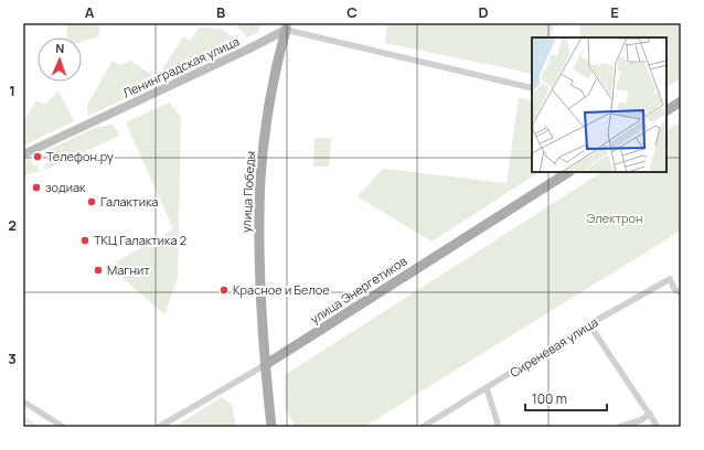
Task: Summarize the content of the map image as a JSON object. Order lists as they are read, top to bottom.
{
  "streets": {
    "main road": ["Ленинградская улица", "улица Победы", "улица Энергетиков"],
    "street": ["Сиреневая улица"]
  },
  "crossings": [
    ["Ленинградская улица", "улица Победы"],
    ["улица Победы", "улица Энергетиков"]
  ],
  "parks": ["Электрон"],
  "places": [
    "Телефон.ру",
    "зодиак",
    "Галактика",
    "ТКЦ Галактика 2",
    "Магнит",
    "Красное и Белое"
  ],
  "scale_bar": "100 m",
  "north": "top",
  "grid": {
    "columns": [
      "A",
      "B",
      "C",
      "D",
      "E"
    ],
    "rows": ["1", "2", "3"]
  }
}
